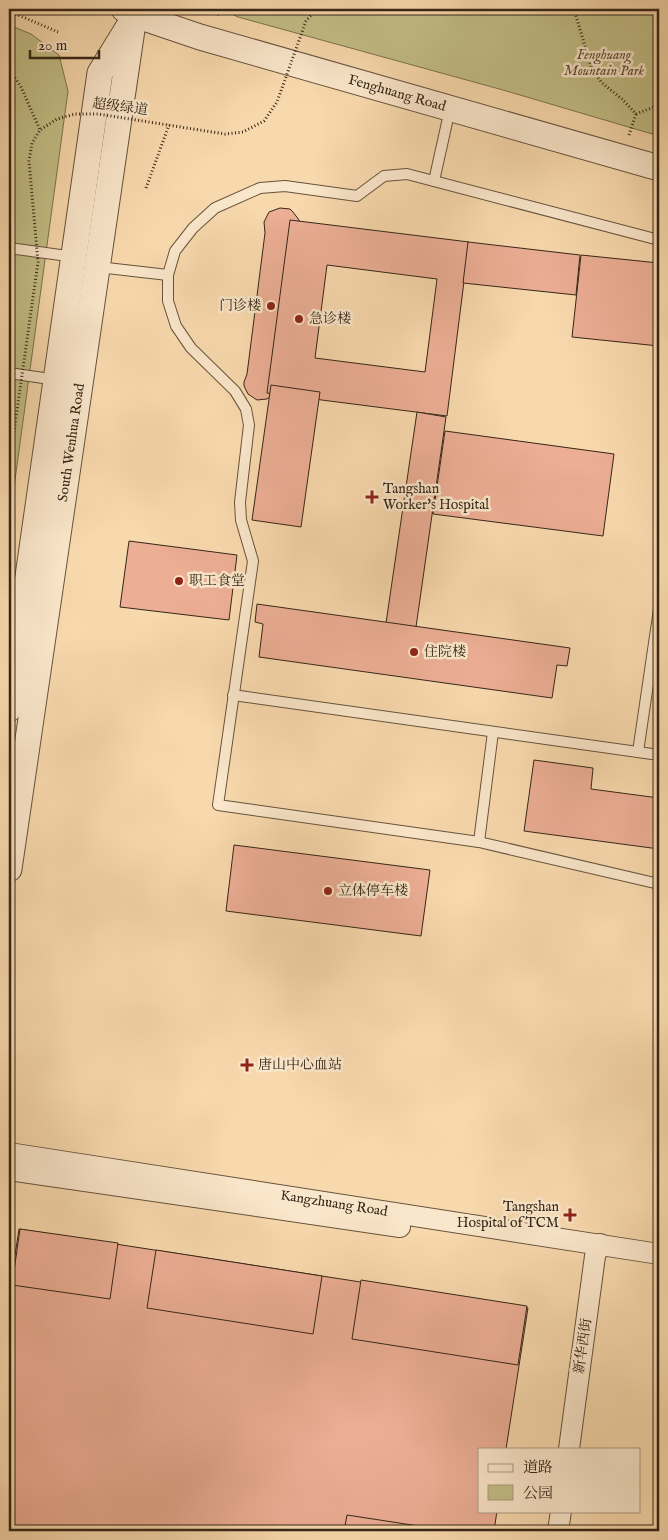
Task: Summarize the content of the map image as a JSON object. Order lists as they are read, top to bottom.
{
  "streets": {
    "street": [
      "Fenghuang Road",
      "South Wenhua Road",
      "Kangzhuang Road",
      "新华西街"
    ],
    "path": ["超级绿道"]
  },
  "crossings": [
    ["Fenghuang Road", "South Wenhua Road"],
    ["Kangzhuang Road", "新华西街"]
  ],
  "parks": ["Fenghuang Mountain Park"],
  "places": {
    "other": [
      "门诊楼",
      "急诊楼",
      "职工食堂",
      "住院楼",
      "立体停车楼"
    ],
    "health": ["Tangshan Worker's Hospital", "唐山中心血站", "Tangshan Hospital of TCM"]
  },
  "legend": ["道路", "公园"],
  "scale_bar": "20 m"
}
